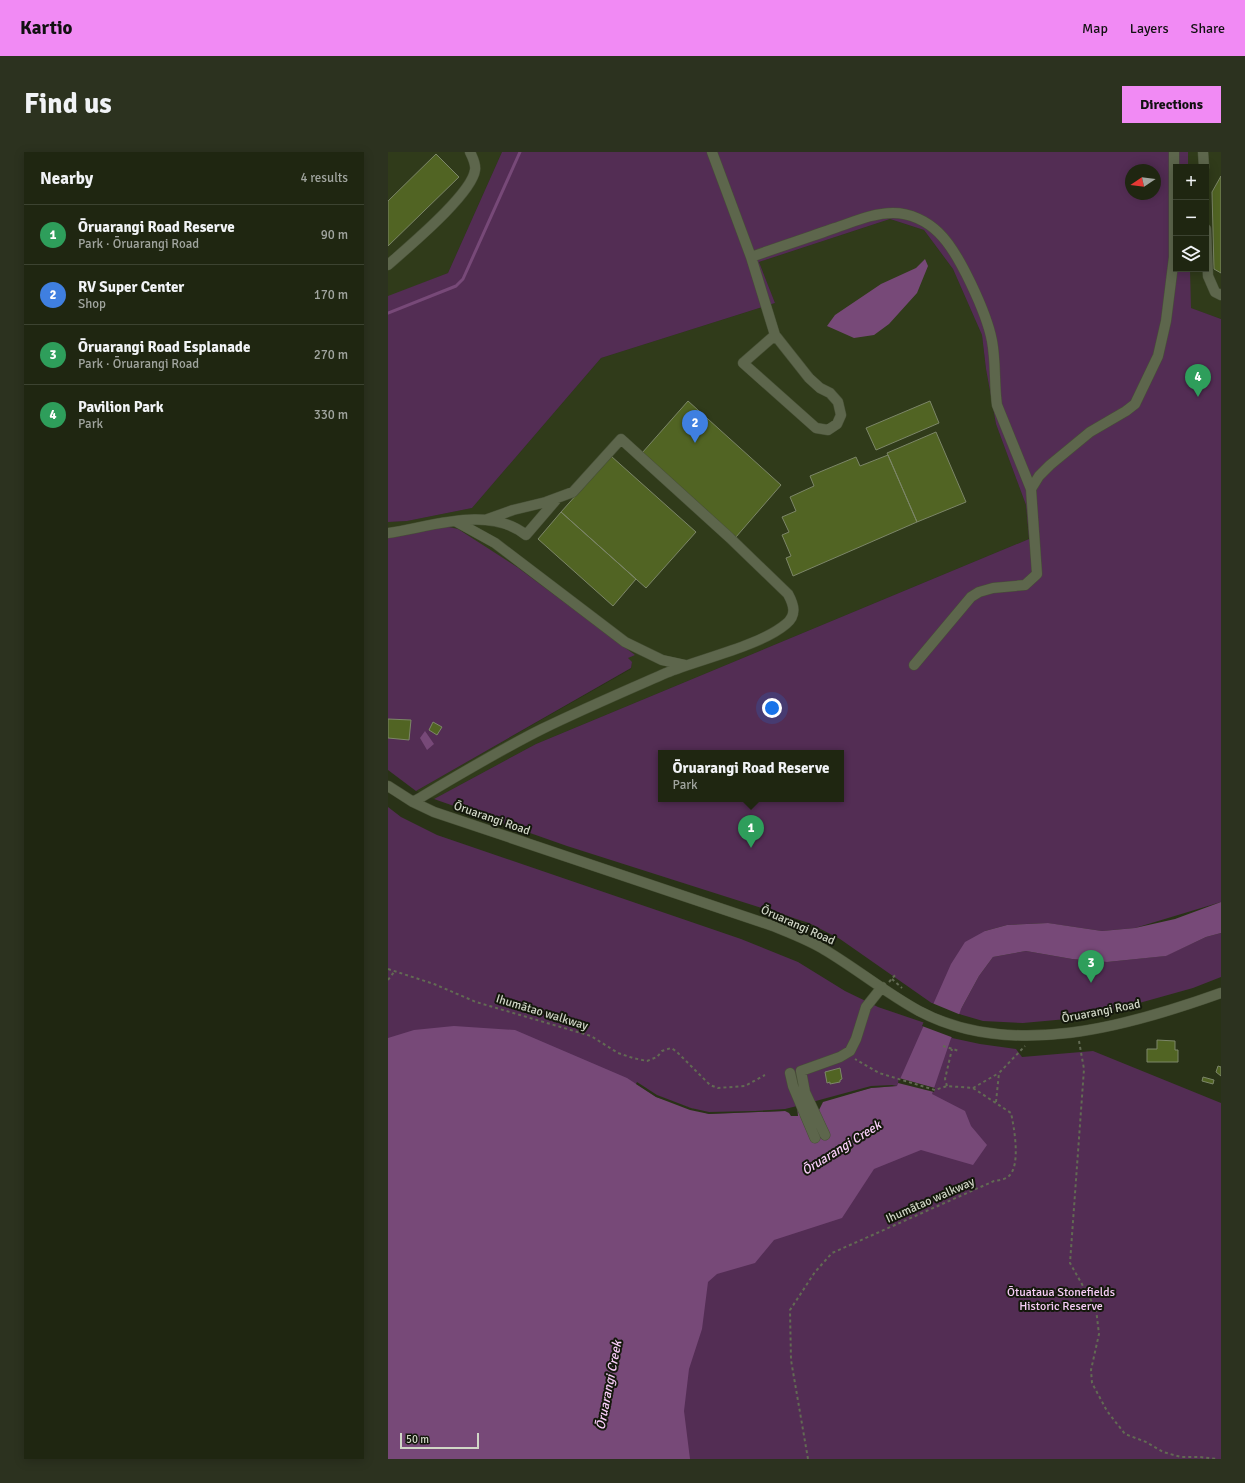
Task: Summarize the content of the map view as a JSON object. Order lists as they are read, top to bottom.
{
  "streets": {
    "street": ["Ōruarangi Road"],
    "path": ["Ihumātao walkway"]
  },
  "water": ["Ōruarangi Creek"],
  "parks": ["Ōtuataua Stonefields Historic Reserve"],
  "scale_bar": "50 m",
  "north": "left",
  "page": {
    "header": "Kartio",
    "nav": ["Map", "Layers", "Share"],
    "buttons": "Directions",
    "title": "Find us",
    "heading": ["Nearby", "4 results"],
    "map_buttons": ["+", "−"],
    "list": [
      {
        "mark": "1",
        "name": "Ōruarangi Road Reserve",
        "note": "Park · Ōruarangi Road",
        "value": "90 m"
      },
      {
        "mark": "2",
        "name": "RV Super Center",
        "note": "Shop",
        "value": "170 m"
      },
      {
        "mark": "3",
        "name": "Ōruarangi Road Esplanade",
        "note": "Park · Ōruarangi Road",
        "value": "270 m"
      },
      {
        "mark": "4",
        "name": "Pavilion Park",
        "note": "Park",
        "value": "330 m"
      }
    ],
    "pins": [
      "4",
      "2",
      "1",
      "3"
    ],
    "popup": ["Ōruarangi Road Reserve", "Park"],
    "scale": "50 m"
  }
}
